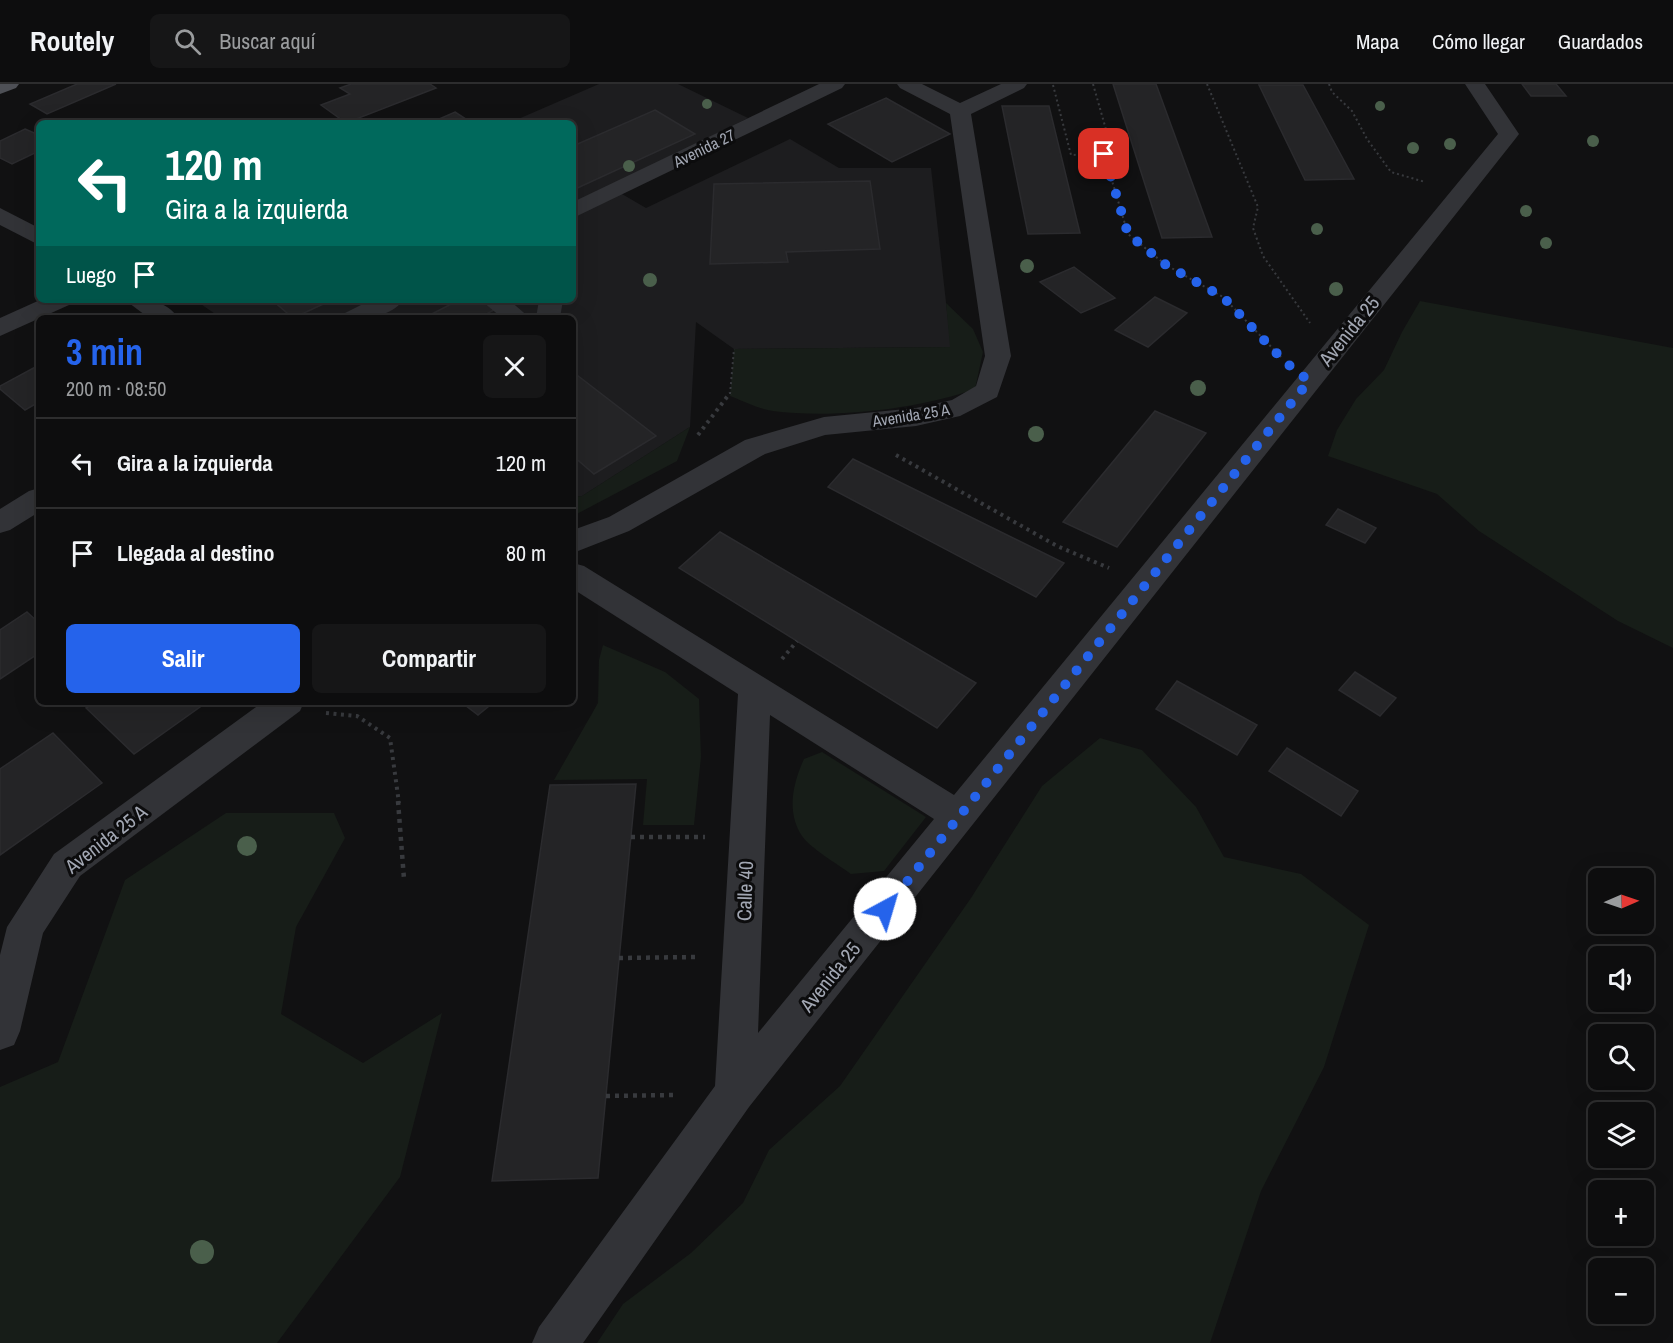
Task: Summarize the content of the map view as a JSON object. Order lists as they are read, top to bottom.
{
  "streets": {
    "street": [
      "Avenida 27",
      "Avenida 25",
      "Avenida 25 A",
      "Calle 40"
    ]
  },
  "crossings": [
    ["Avenida 25", "Calle 40"]
  ],
  "north": "right",
  "page": {
    "header": "Routely",
    "search": "Buscar aquí",
    "nav": ["Mapa", "Cómo llegar", "Guardados"],
    "turn": ["120 m", "Gira a la izquierda"],
    "then": "Luego",
    "heading": ["3 min", "200 m · 08:50"],
    "list": [
      {
        "name": "Gira a la izquierda",
        "value": "120 m"
      },
      {
        "name": "Llegada al destino",
        "value": "80 m"
      }
    ],
    "buttons": ["Salir", "Compartir"],
    "map_buttons": ["+", "−"]
  }
}
